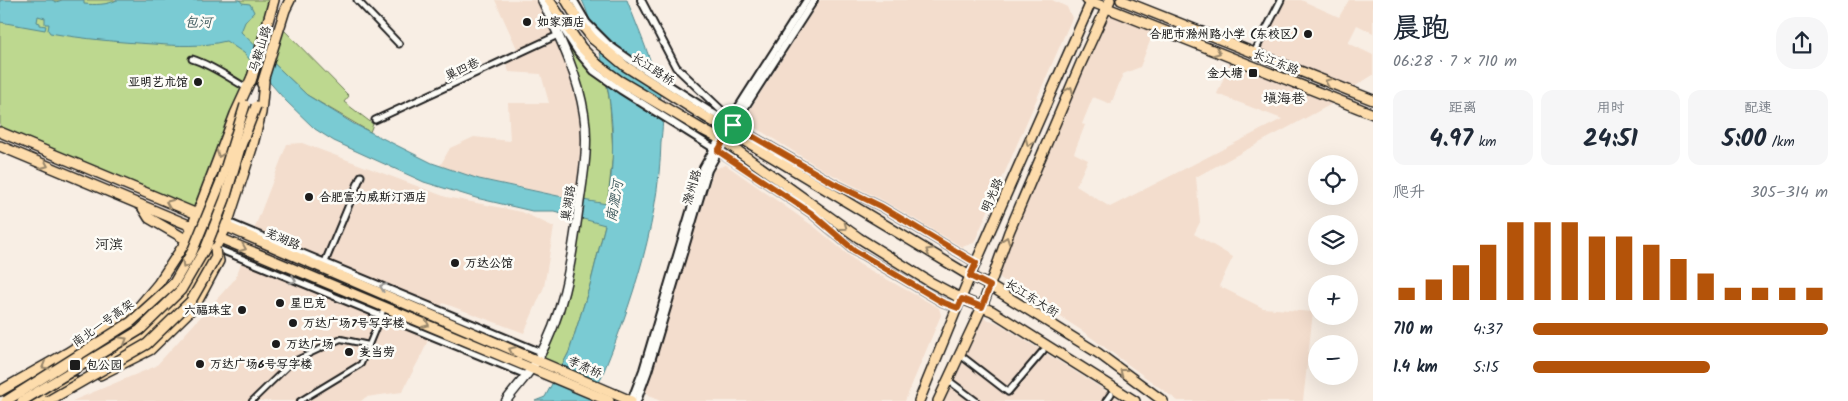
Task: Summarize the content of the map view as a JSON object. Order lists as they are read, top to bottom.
{
  "streets": {
    "main road": [
      "马鞍山路",
      "长江东路",
      "长江路桥",
      "明光路",
      "巢湖路",
      "芜湖路",
      "长江东大街",
      "南北一号高架",
      "孝肃桥"
    ],
    "street": ["巢四巷", "滁州路"]
  },
  "crossings": [
    ["马鞍山路", "南北一号高架"],
    ["长江东路", "明光路"],
    ["巢四巷", "巢湖路"],
    ["长江路桥", "长江东大街"],
    ["滁州路", "长江东大街"],
    ["明光路", "长江东大街"],
    ["巢湖路", "芜湖路"],
    ["芜湖路", "孝肃桥"]
  ],
  "districts": ["填海巷", "河滨"],
  "water": ["包河", "南淝河"],
  "places": {
    "other": [
      "如家酒店",
      "合肥市滁州路小学 (东校区)",
      "亚明艺术馆",
      "合肥富力威斯汀酒店",
      "万达公馆",
      "星巴克",
      "六福珠宝",
      "万达广场7号写字楼",
      "万达广场",
      "麦当劳",
      "万达广场6号写字楼"
    ],
    "transit": ["金大塘", "包公园"]
  },
  "page": {
    "heading": ["晨跑", "06:28 · 7 × 710 m"],
    "stats": [
      ["距离", "4.97 km"],
      ["用时", "24:51"],
      ["配速", "5:00 /km"]
    ],
    "map_buttons": ["+", "−"],
    "chart": ["爬升", "305–314 m"],
    "list": [
      {
        "name": "710 m",
        "note": "4:37"
      },
      {
        "name": "1.4 km",
        "note": "5:15"
      }
    ]
  }
}
